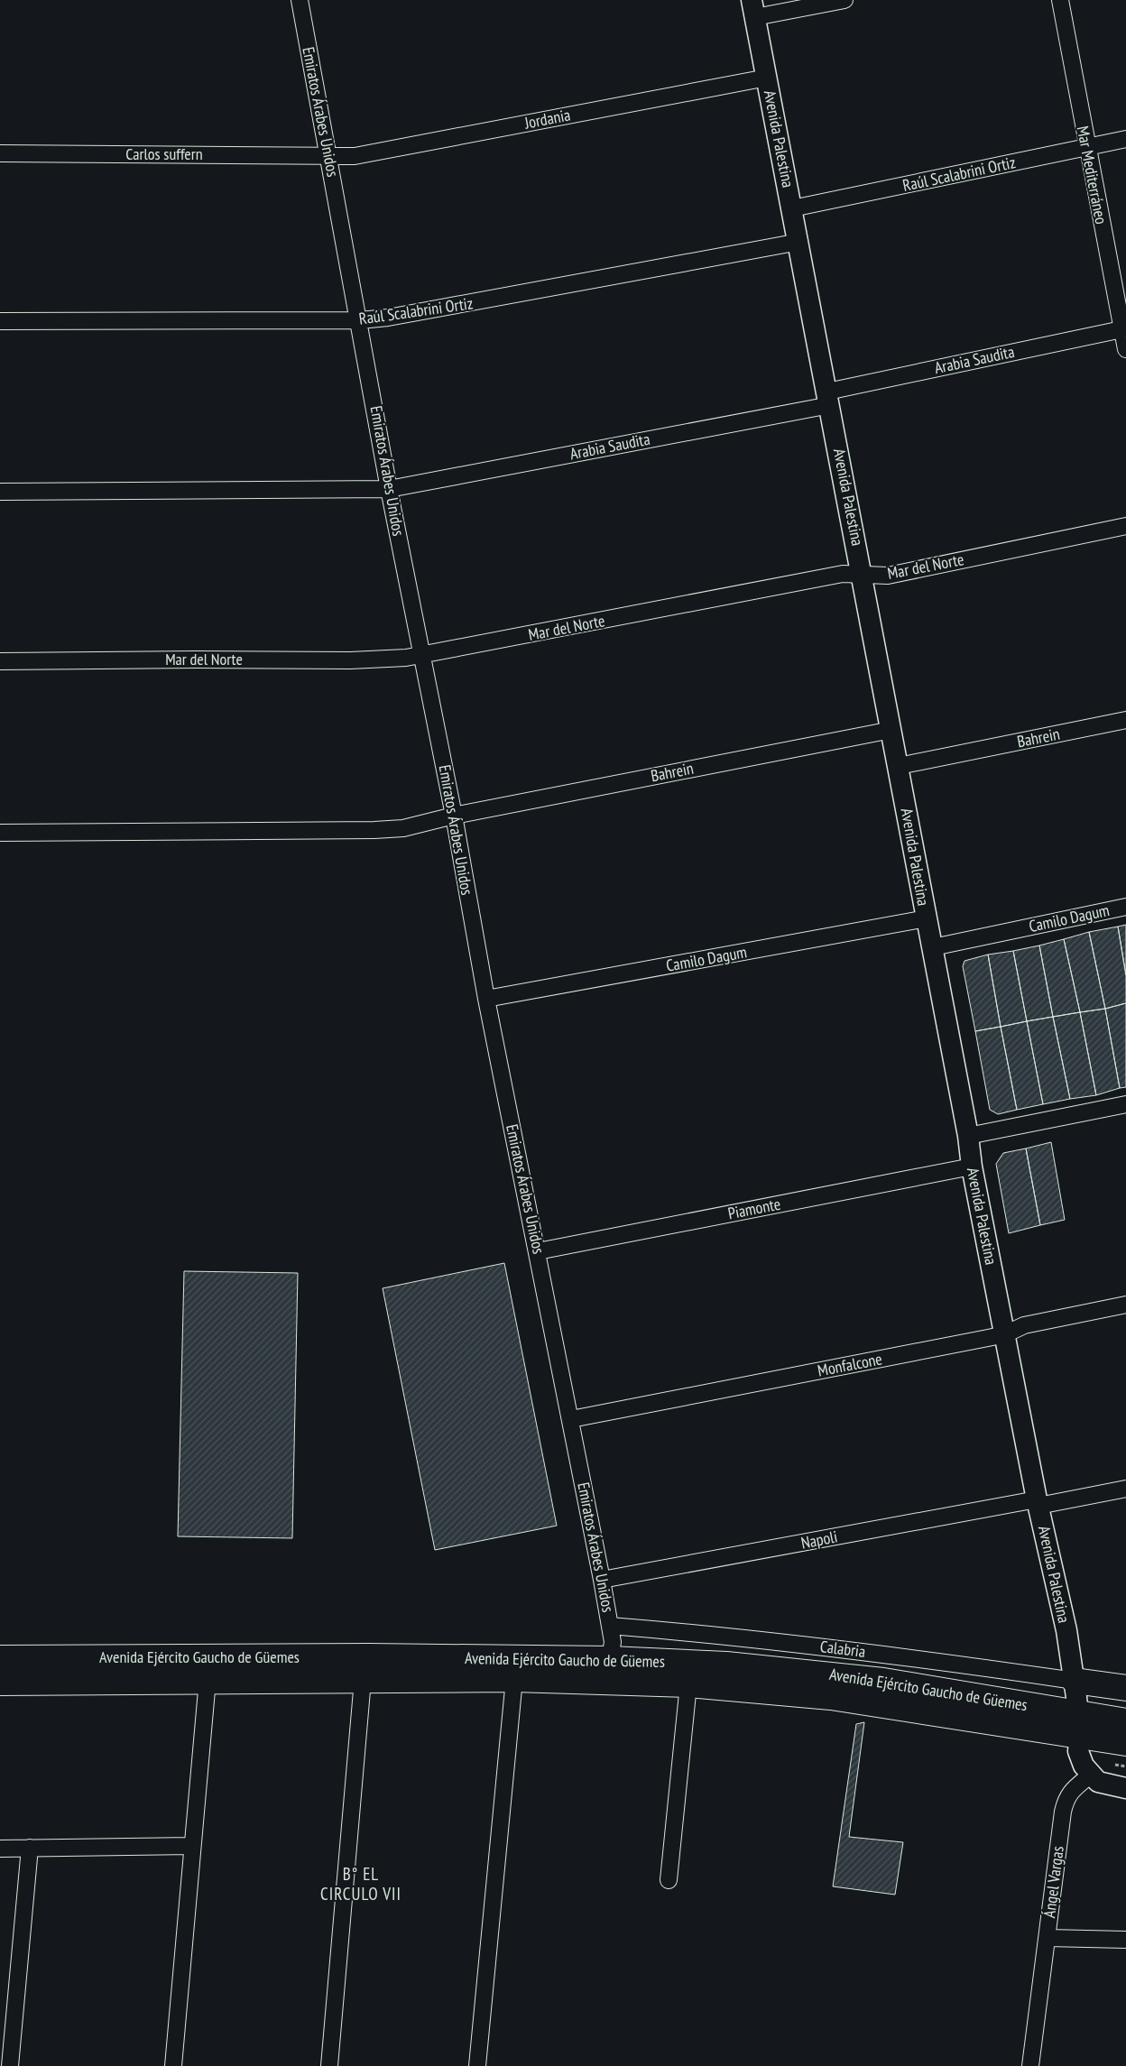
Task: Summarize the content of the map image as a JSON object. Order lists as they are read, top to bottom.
{
  "streets": {
    "main road": ["Avenida Ejército Gaucho de Güemes"],
    "street": [
      "Emiratos Árabes Unidos",
      "Jordania",
      "Avenida Palestina",
      "Carlos suffern",
      "Raúl Scalabrini Ortiz",
      "Mar Mediterráneo",
      "Arabia Saudita",
      "Mar del Norte",
      "Bahrein",
      "Camilo Dagum",
      "Piamonte",
      "Monfalcone",
      "Napoli",
      "Calabria",
      "Ángel Vargas"
    ]
  },
  "crossings": [
    ["Emiratos Árabes Unidos", "Jordania"],
    ["Emiratos Árabes Unidos", "Carlos suffern"],
    ["Emiratos Árabes Unidos", "Raúl Scalabrini Ortiz"],
    ["Emiratos Árabes Unidos", "Arabia Saudita"],
    ["Emiratos Árabes Unidos", "Mar del Norte"],
    ["Emiratos Árabes Unidos", "Bahrein"],
    ["Emiratos Árabes Unidos", "Camilo Dagum"],
    ["Emiratos Árabes Unidos", "Piamonte"],
    ["Emiratos Árabes Unidos", "Monfalcone"],
    ["Emiratos Árabes Unidos", "Napoli"],
    ["Emiratos Árabes Unidos", "Calabria"],
    ["Emiratos Árabes Unidos", "Avenida Ejército Gaucho de Güemes"],
    ["Jordania", "Avenida Palestina"],
    ["Jordania", "Carlos suffern"],
    ["Avenida Palestina", "Raúl Scalabrini Ortiz"],
    ["Avenida Palestina", "Arabia Saudita"],
    ["Avenida Palestina", "Mar del Norte"],
    ["Avenida Palestina", "Bahrein"],
    ["Avenida Palestina", "Camilo Dagum"],
    ["Avenida Palestina", "Piamonte"],
    ["Avenida Palestina", "Monfalcone"],
    ["Avenida Palestina", "Napoli"],
    ["Avenida Palestina", "Calabria"],
    ["Avenida Palestina", "Avenida Ejército Gaucho de Güemes"],
    ["Raúl Scalabrini Ortiz", "Mar Mediterráneo"],
    ["Mar Mediterráneo", "Arabia Saudita"]
  ],
  "districts": ["B° EL CIRCULO VII"]
}
